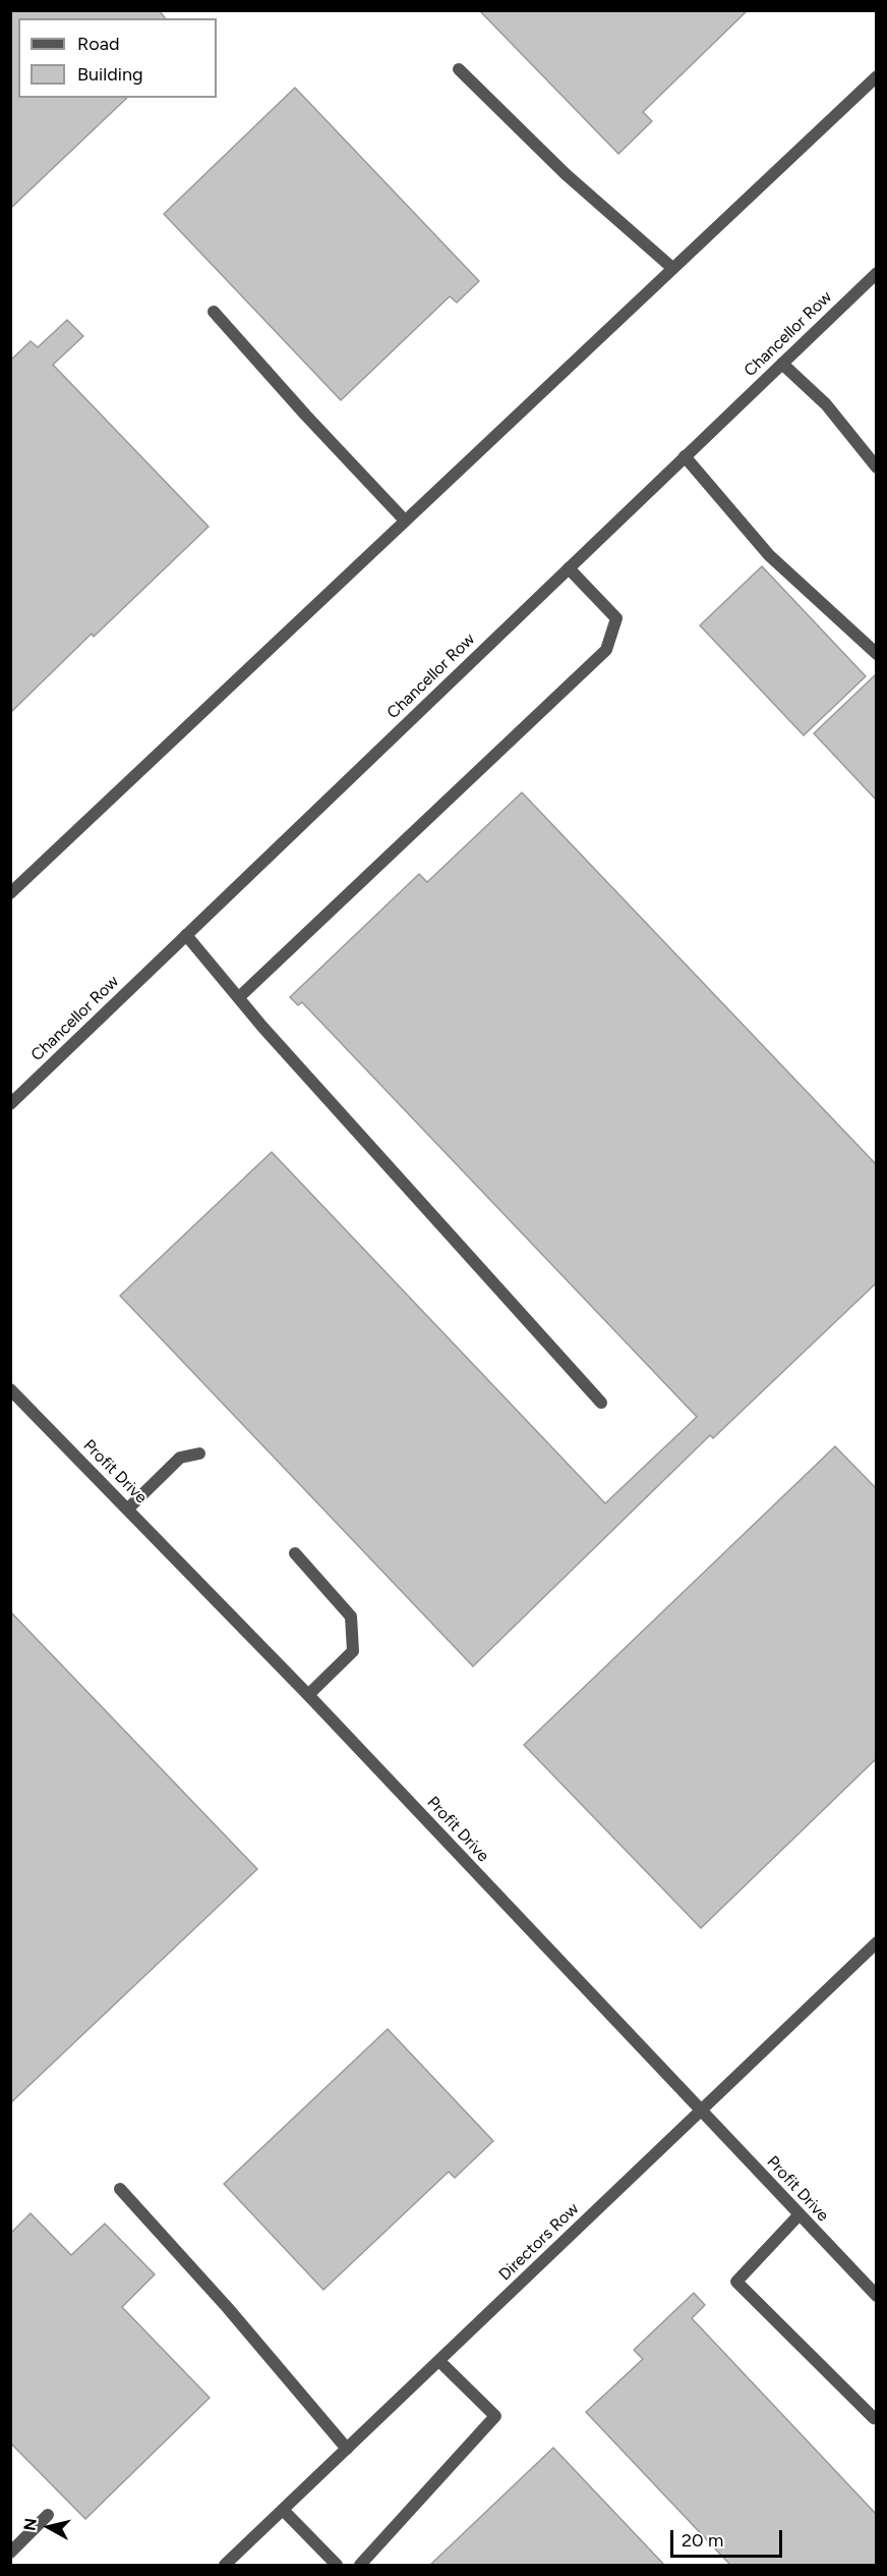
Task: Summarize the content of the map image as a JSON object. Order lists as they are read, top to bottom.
{
  "streets": {
    "street": ["Chancellor Row", "Profit Drive", "Directors Row"]
  },
  "crossings": [
    ["Profit Drive", "Directors Row"]
  ],
  "legend": ["Road", "Building"],
  "scale_bar": "20 m",
  "north": "left"
}
